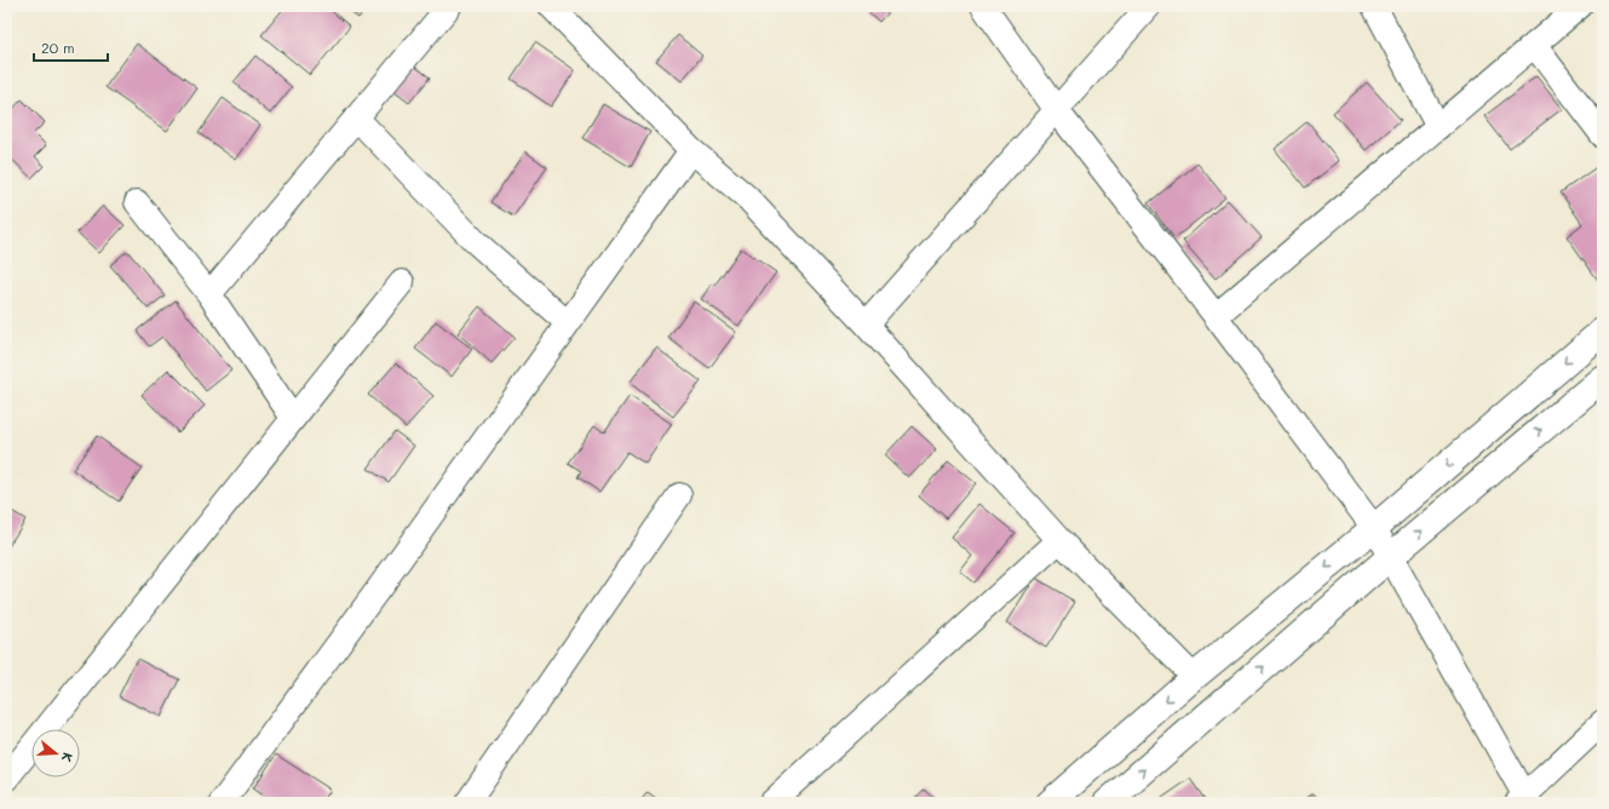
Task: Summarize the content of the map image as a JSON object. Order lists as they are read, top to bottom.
{
  "scale_bar": "20 m",
  "north": "right"
}
